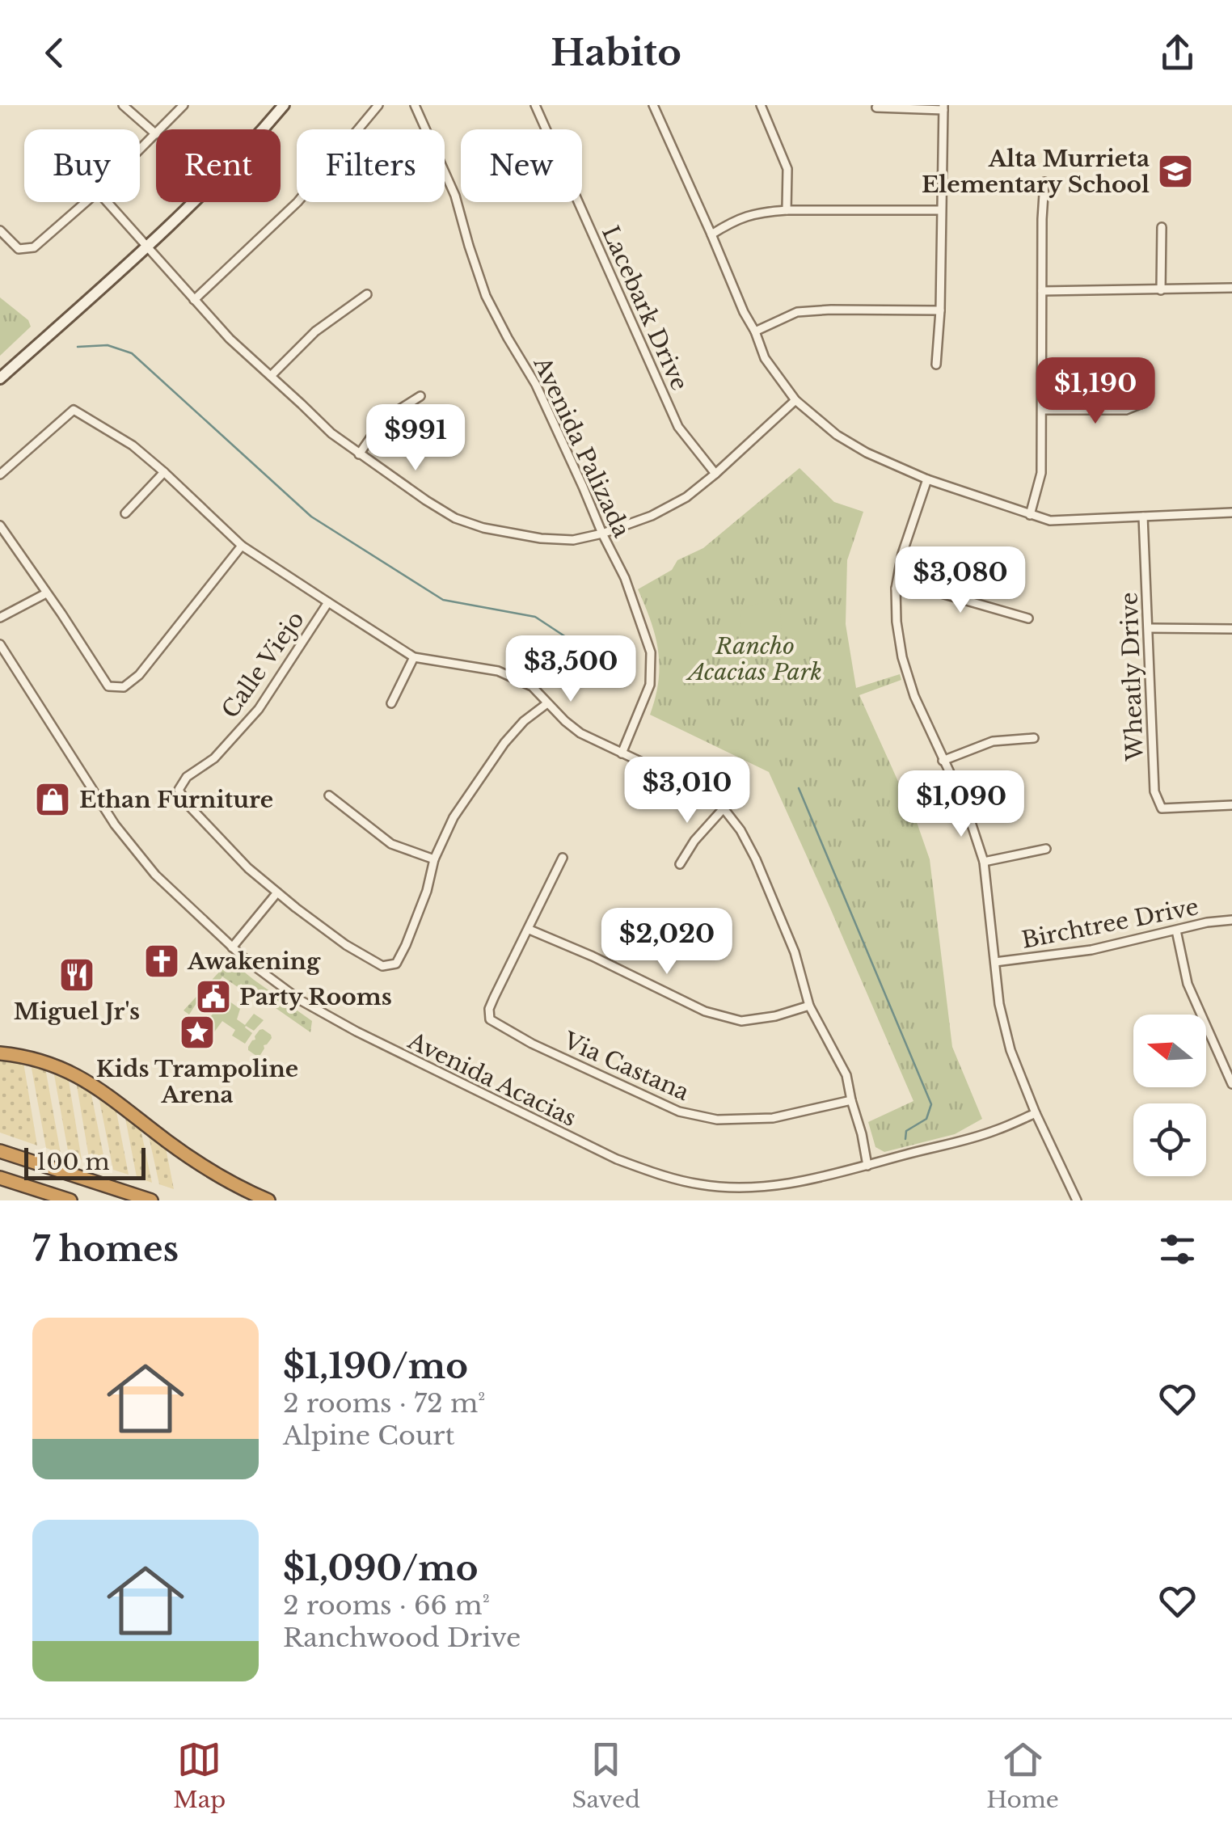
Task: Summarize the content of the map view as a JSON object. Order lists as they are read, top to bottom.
{
  "streets": {
    "street": [
      "Lacebark Drive",
      "Avenida Palizada",
      "Calle Viejo",
      "Wheatly Drive",
      "Birchtree Drive",
      "Via Castana",
      "Avenida Acacias"
    ]
  },
  "parks": ["Rancho Acacias Park"],
  "places": {
    "school or university": ["Alta Murrieta Elementary School"],
    "shop": ["Ethan Furniture"],
    "church": ["Awakening"],
    "restaurant": ["Miguel Jr's"],
    "public building": ["Party Rooms"],
    "place": ["Kids Trampoline Arena"]
  },
  "scale_bar": "100 m",
  "north": "left",
  "page": {
    "header": "Habito",
    "chip": [
      "Buy",
      "Rent",
      "Filters",
      "New"
    ],
    "price": [
      "$1,190",
      "$991",
      "$3,080",
      "$3,500",
      "$3,010",
      "$1,090",
      "$2,020"
    ],
    "scale": "100 m",
    "heading": "7 homes",
    "list": [
      {
        "name": "$1,190/mo",
        "note": "2 rooms · 72 m² · Alpine Court"
      },
      {
        "name": "$1,090/mo",
        "note": "2 rooms · 66 m² · Ranchwood Drive"
      }
    ],
    "tabs": ["Map", "Saved", "Home"]
  }
}
